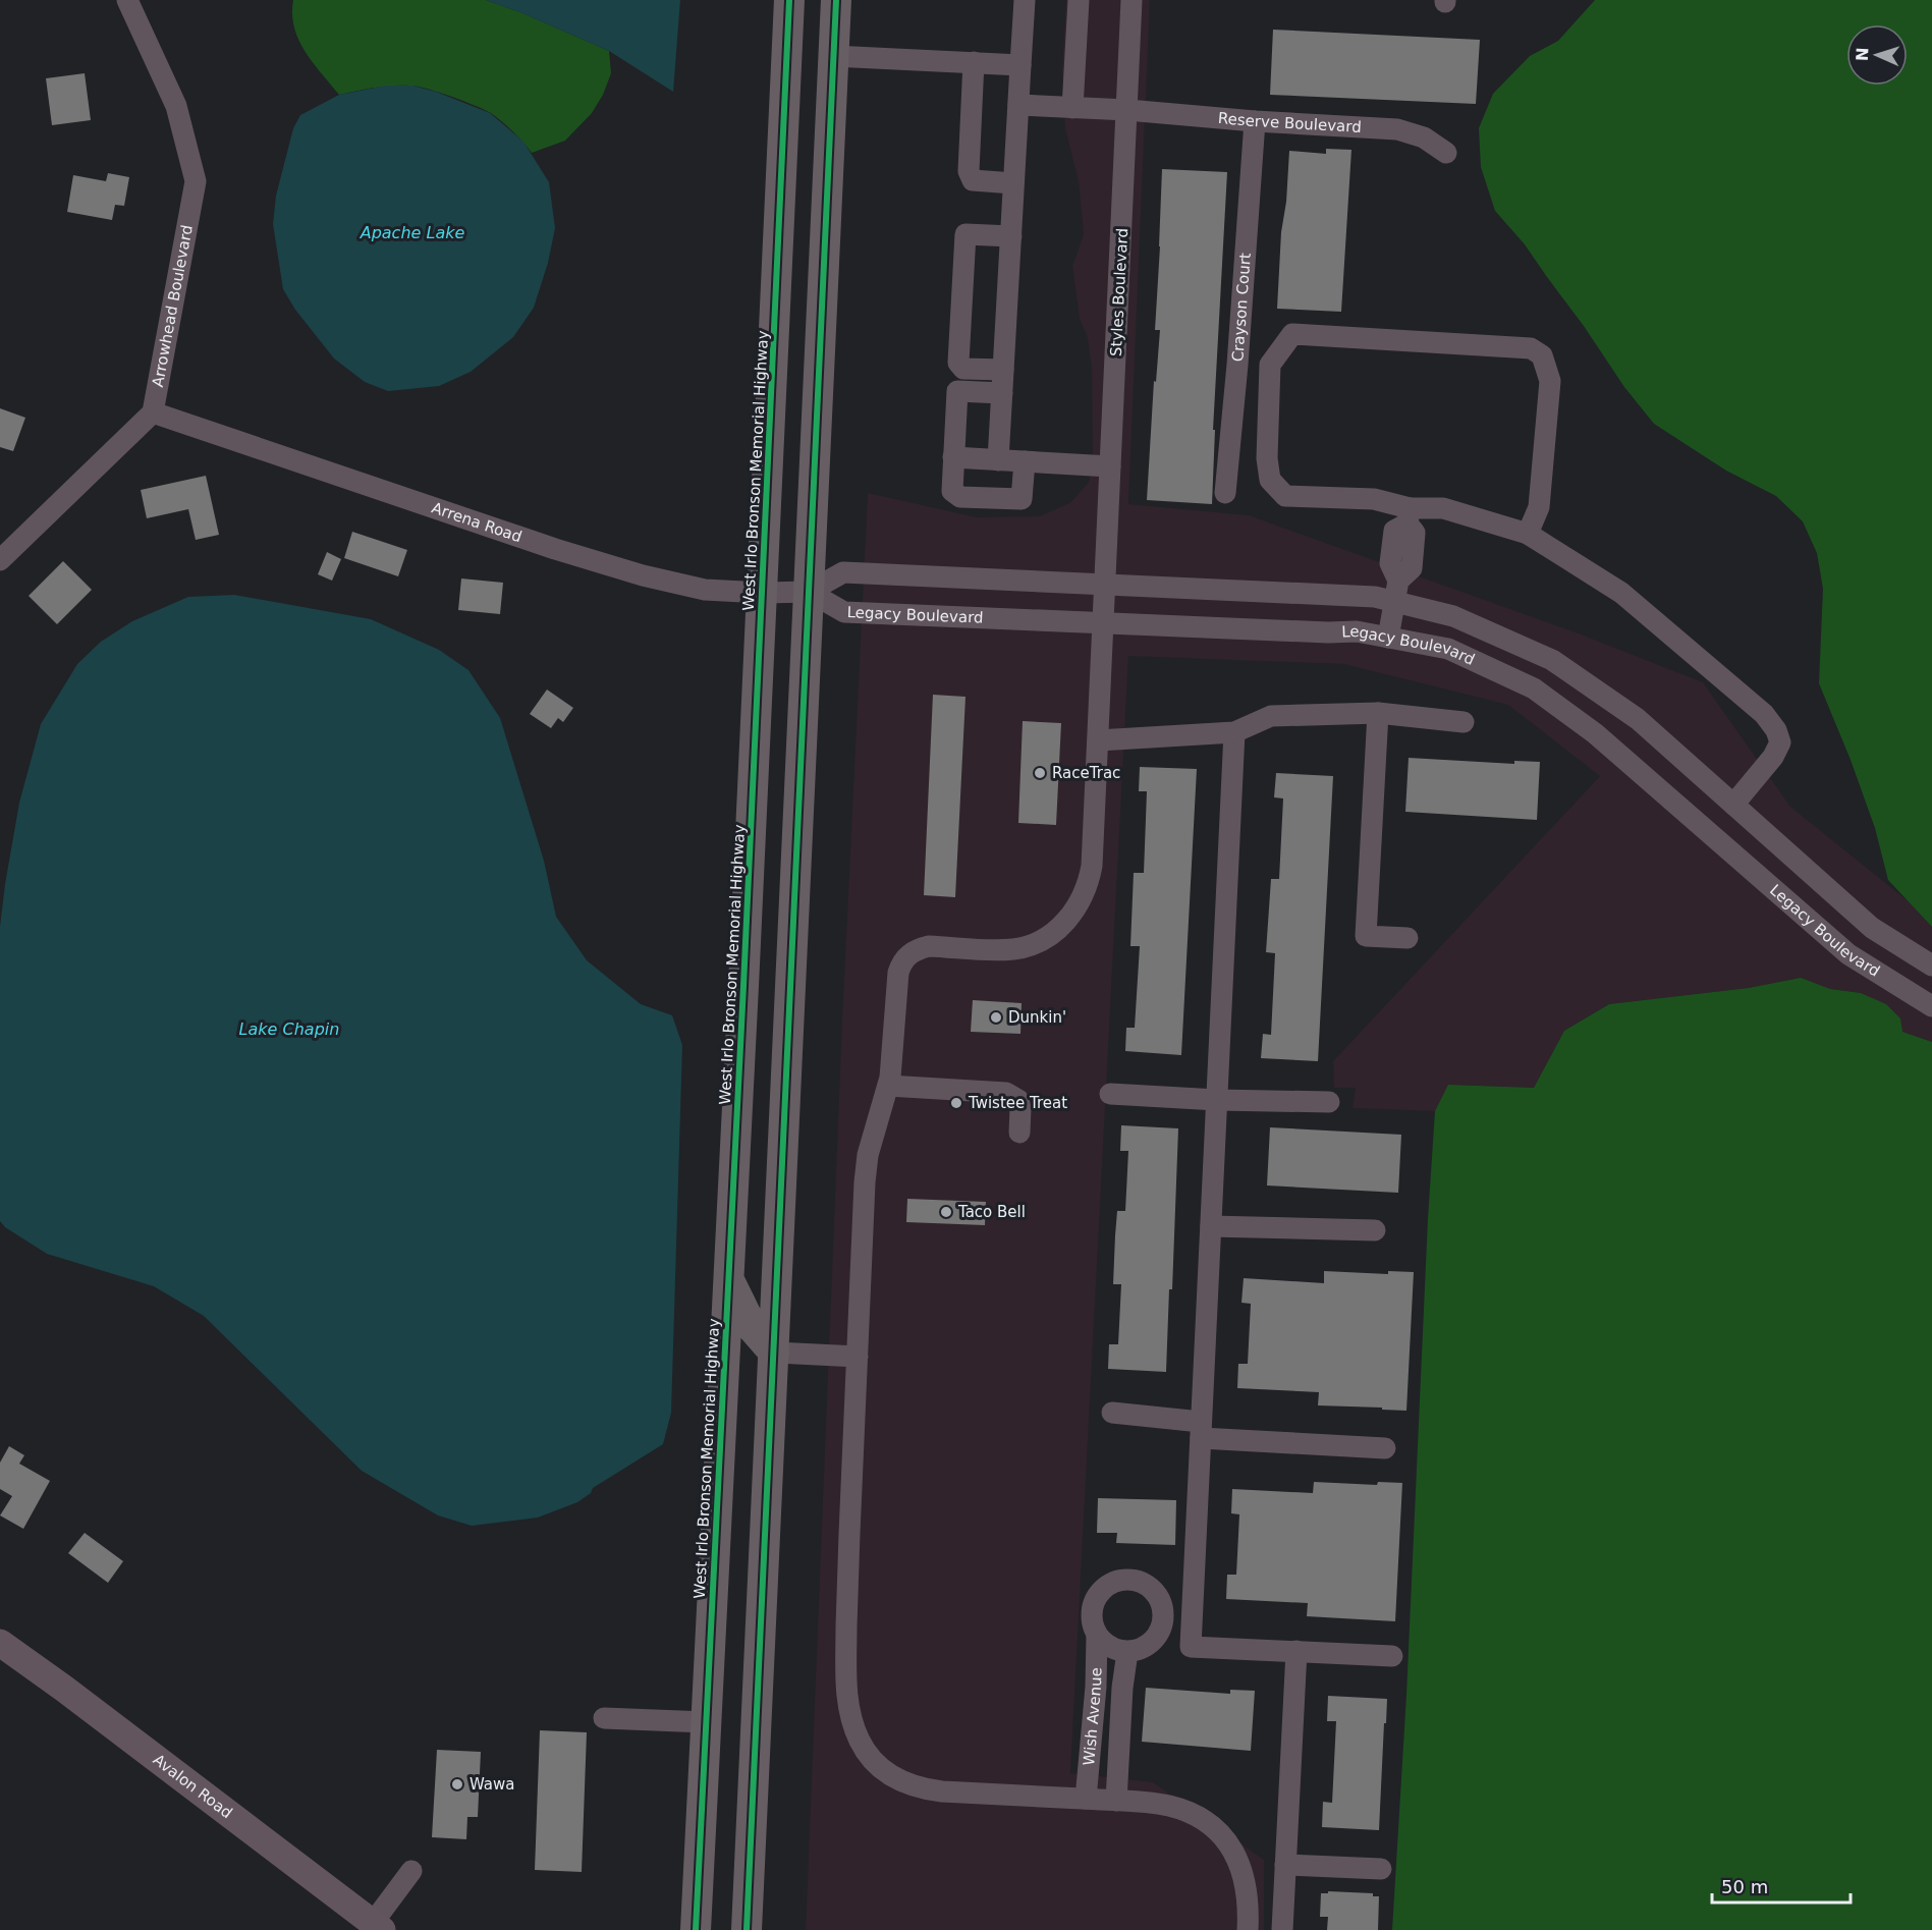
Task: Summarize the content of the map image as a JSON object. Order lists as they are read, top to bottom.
{
  "streets": {
    "highway": ["West Irlo Bronson Memorial Highway"],
    "main road": ["Avalon Road"],
    "street": [
      "Reserve Boulevard",
      "Styles Boulevard",
      "Arrowhead Boulevard",
      "Crayson Court",
      "Arrena Road",
      "Legacy Boulevard",
      "Wish Avenue"
    ]
  },
  "crossings": [
    ["Reserve Boulevard", "Styles Boulevard"],
    ["Reserve Boulevard", "Crayson Court"],
    ["Styles Boulevard", "Legacy Boulevard"],
    ["Styles Boulevard", "Wish Avenue"],
    ["Arrowhead Boulevard", "Arrena Road"],
    ["West Irlo Bronson Memorial Highway", "Arrena Road"],
    ["Arrena Road", "Legacy Boulevard"]
  ],
  "water": ["Apache Lake", "Lake Chapin"],
  "places": [
    "RaceTrac",
    "Dunkin'",
    "Twistee Treat",
    "Taco Bell",
    "Wawa"
  ],
  "scale_bar": "50 m",
  "north": "left"
}
